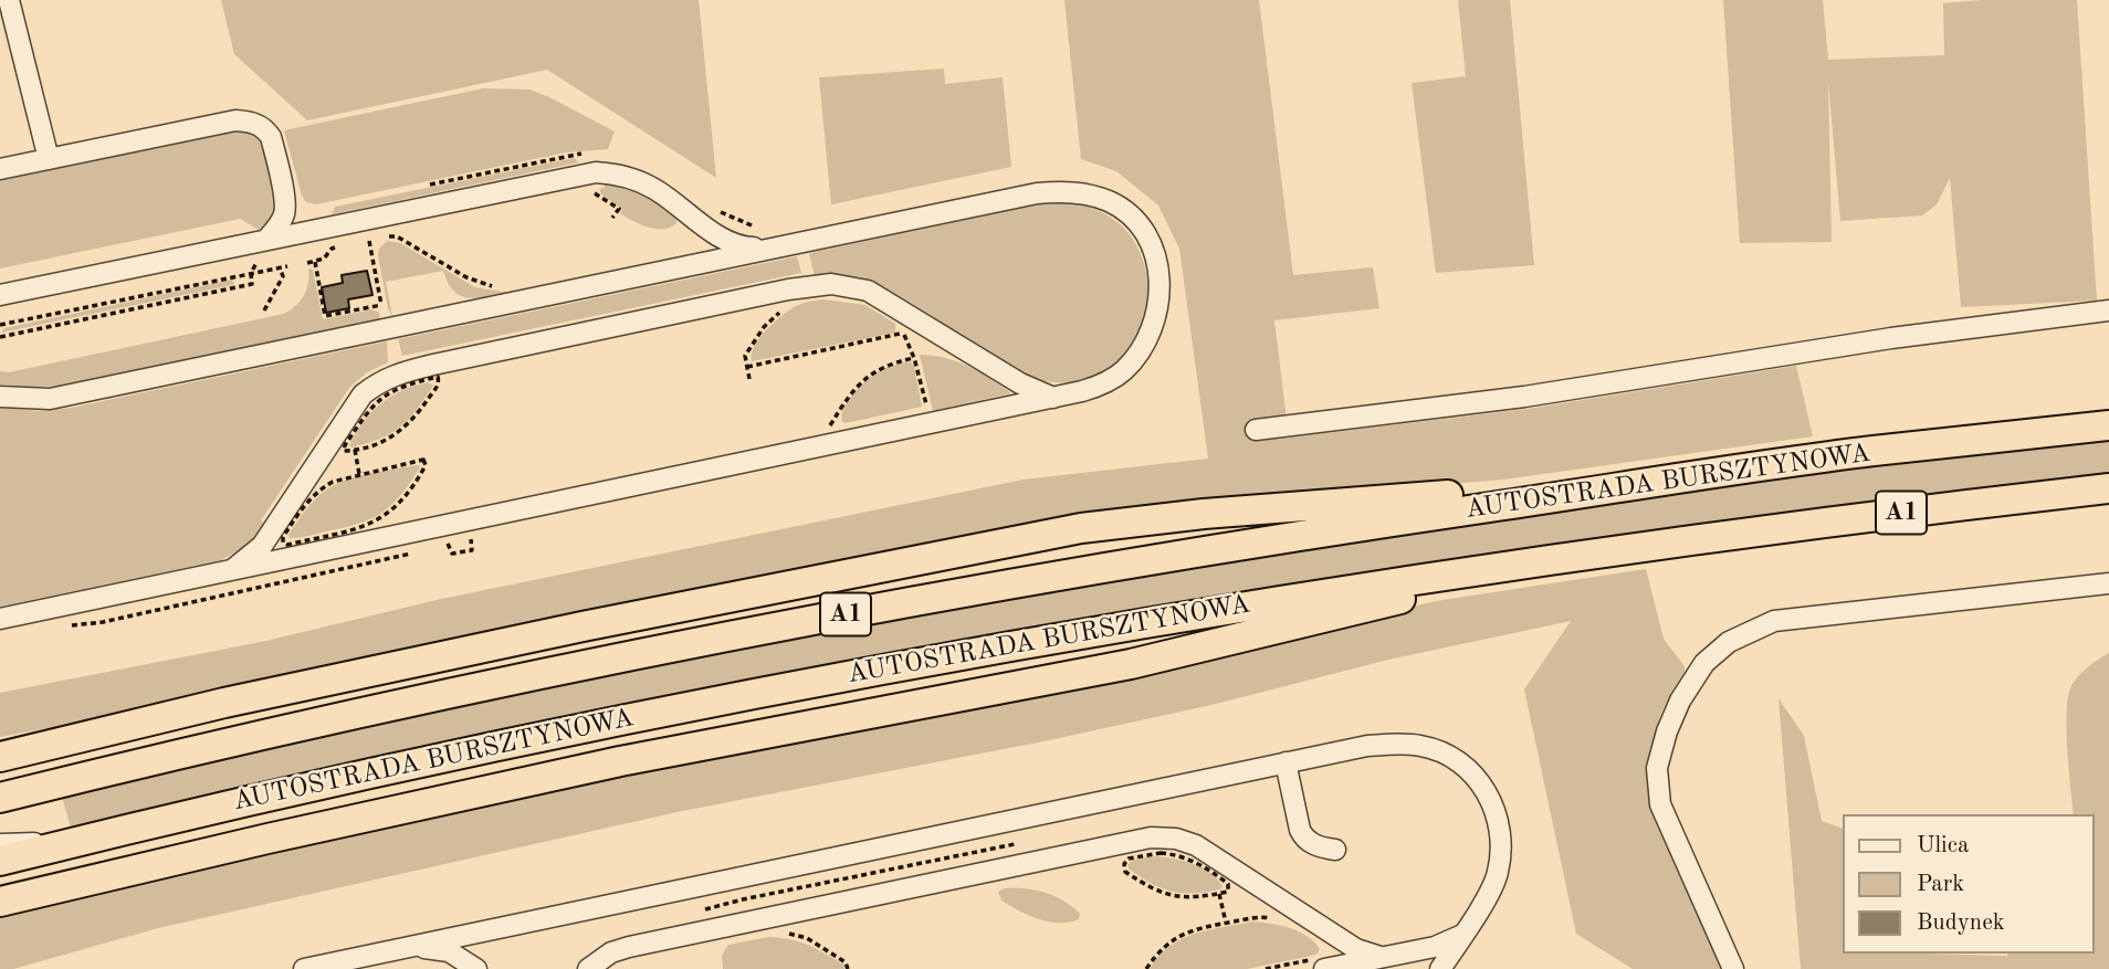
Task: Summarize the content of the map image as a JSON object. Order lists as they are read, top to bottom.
{
  "streets": {
    "highway": ["AUTOSTRADA BURSZTYNOWA", "A1"]
  },
  "legend": ["Ulica", "Park", "Budynek"]
}
